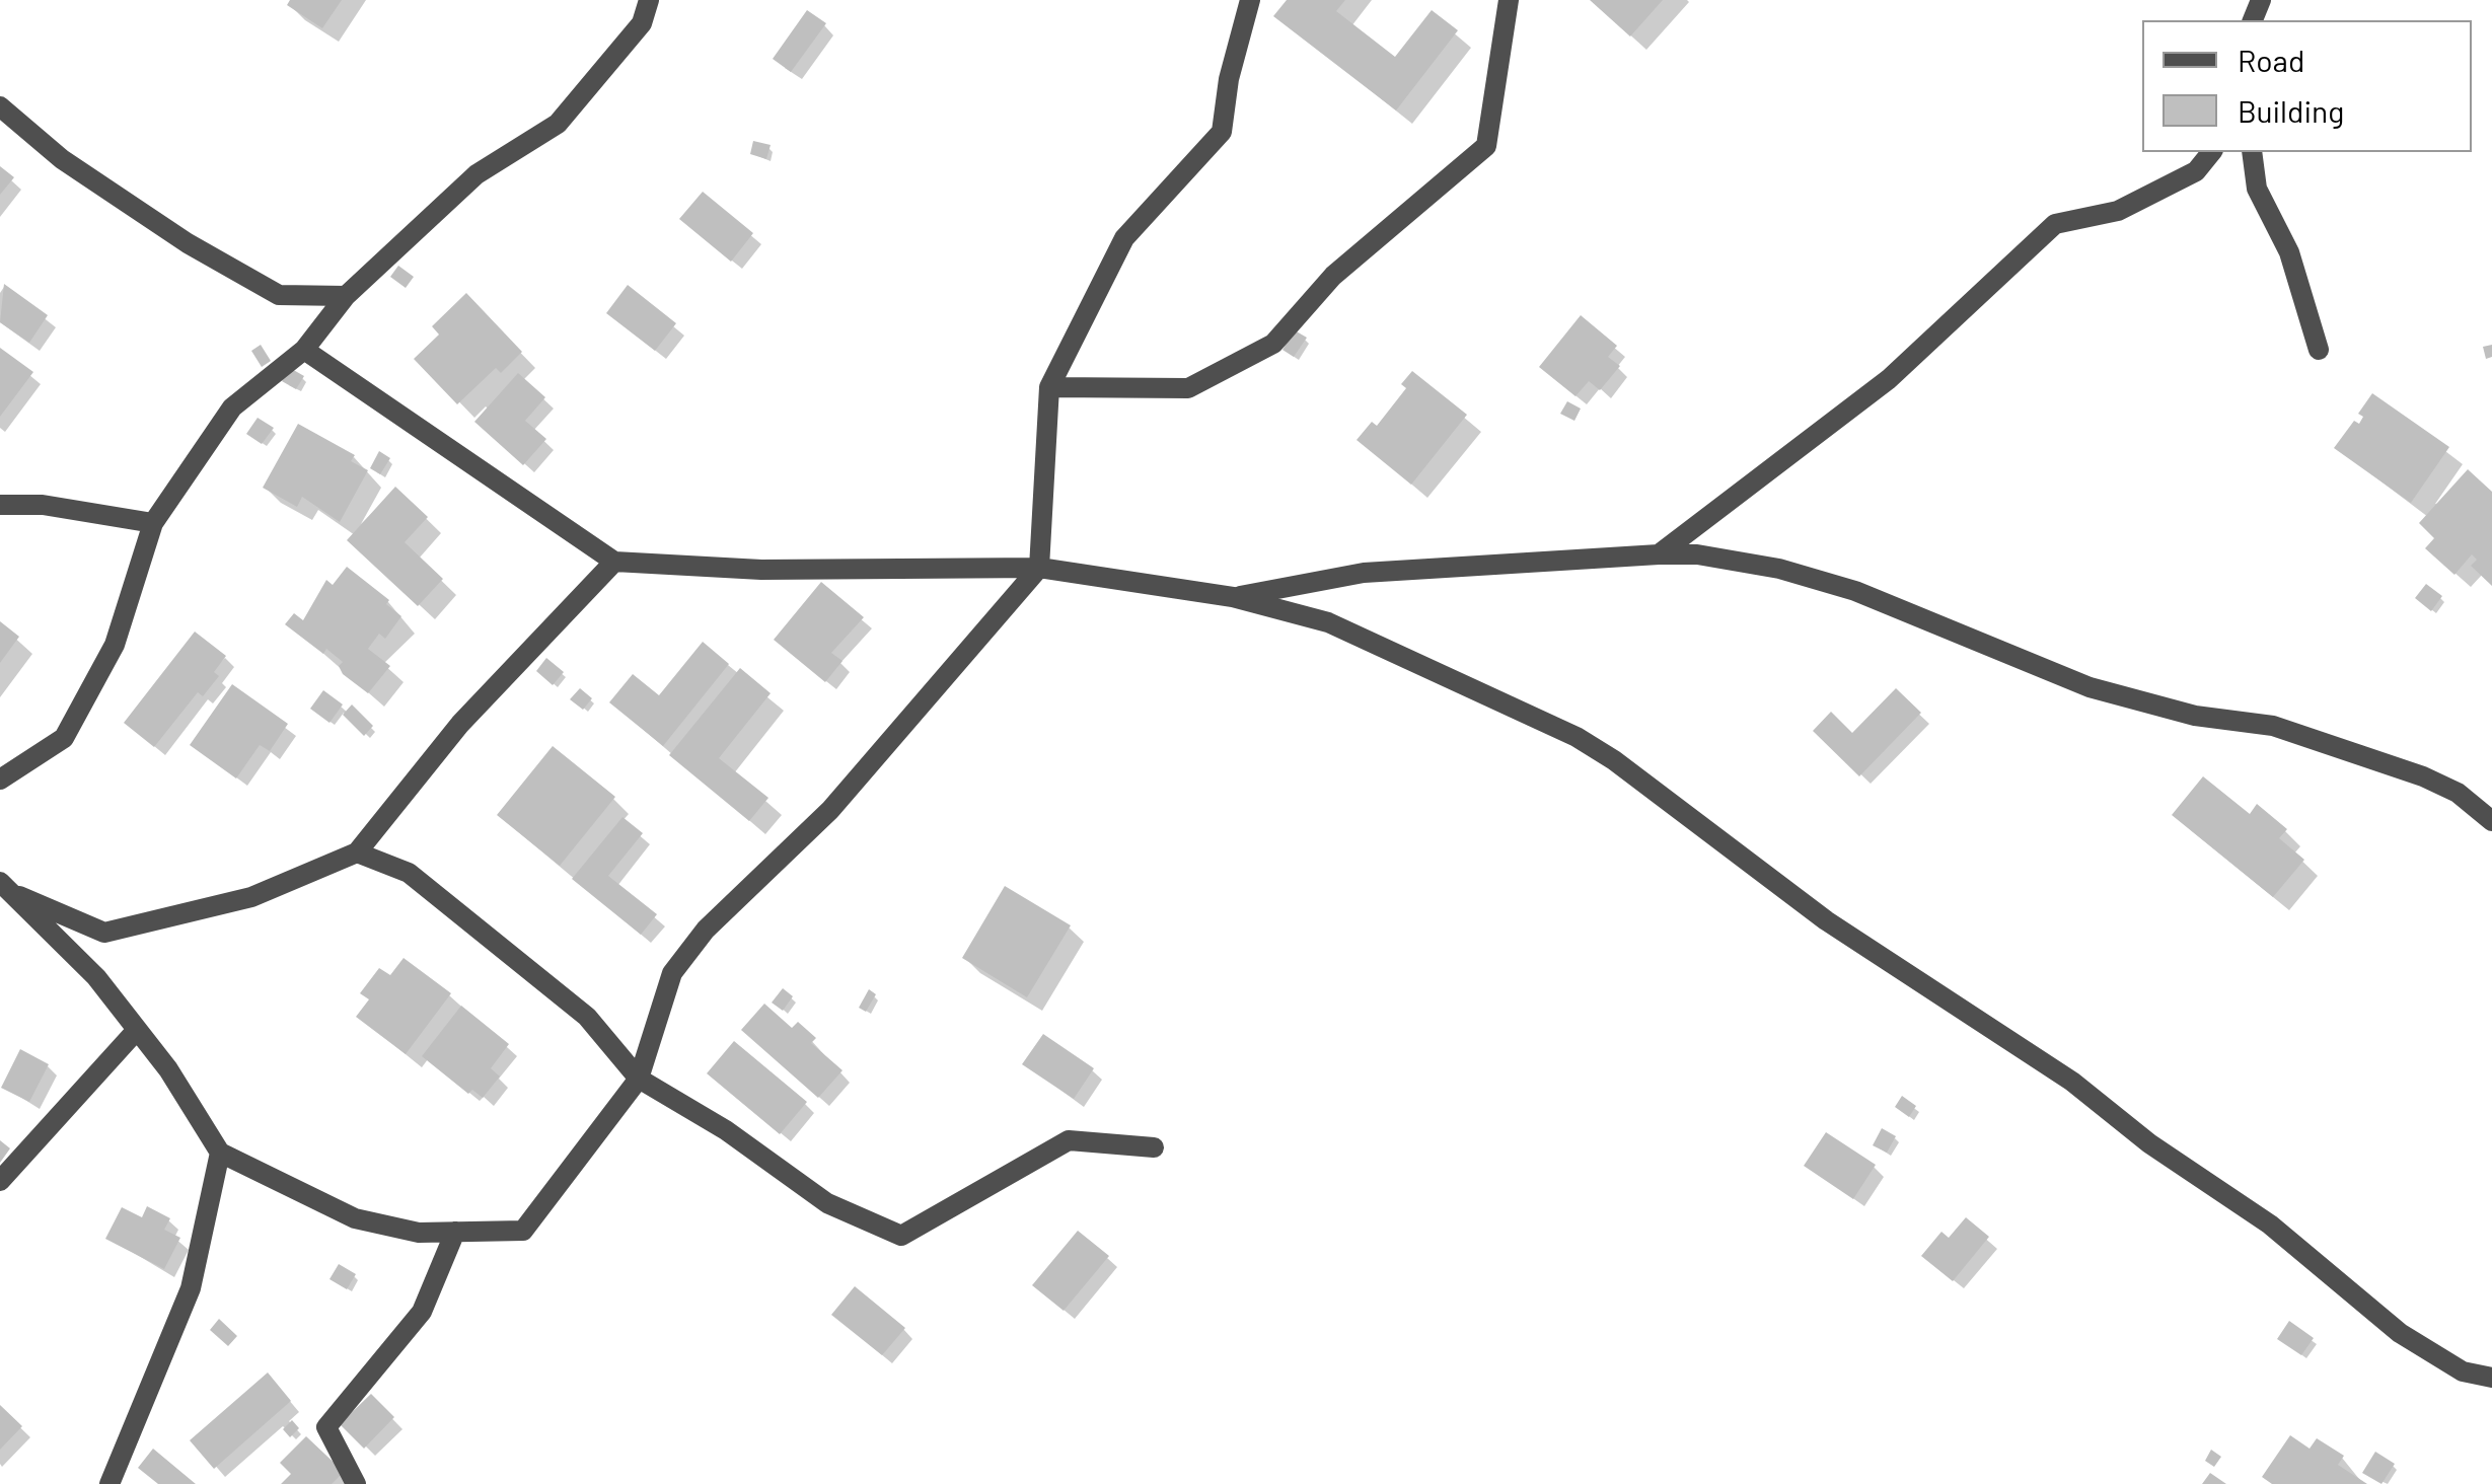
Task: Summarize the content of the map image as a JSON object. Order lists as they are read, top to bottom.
{
  "legend": ["Road", "Building"]
}
